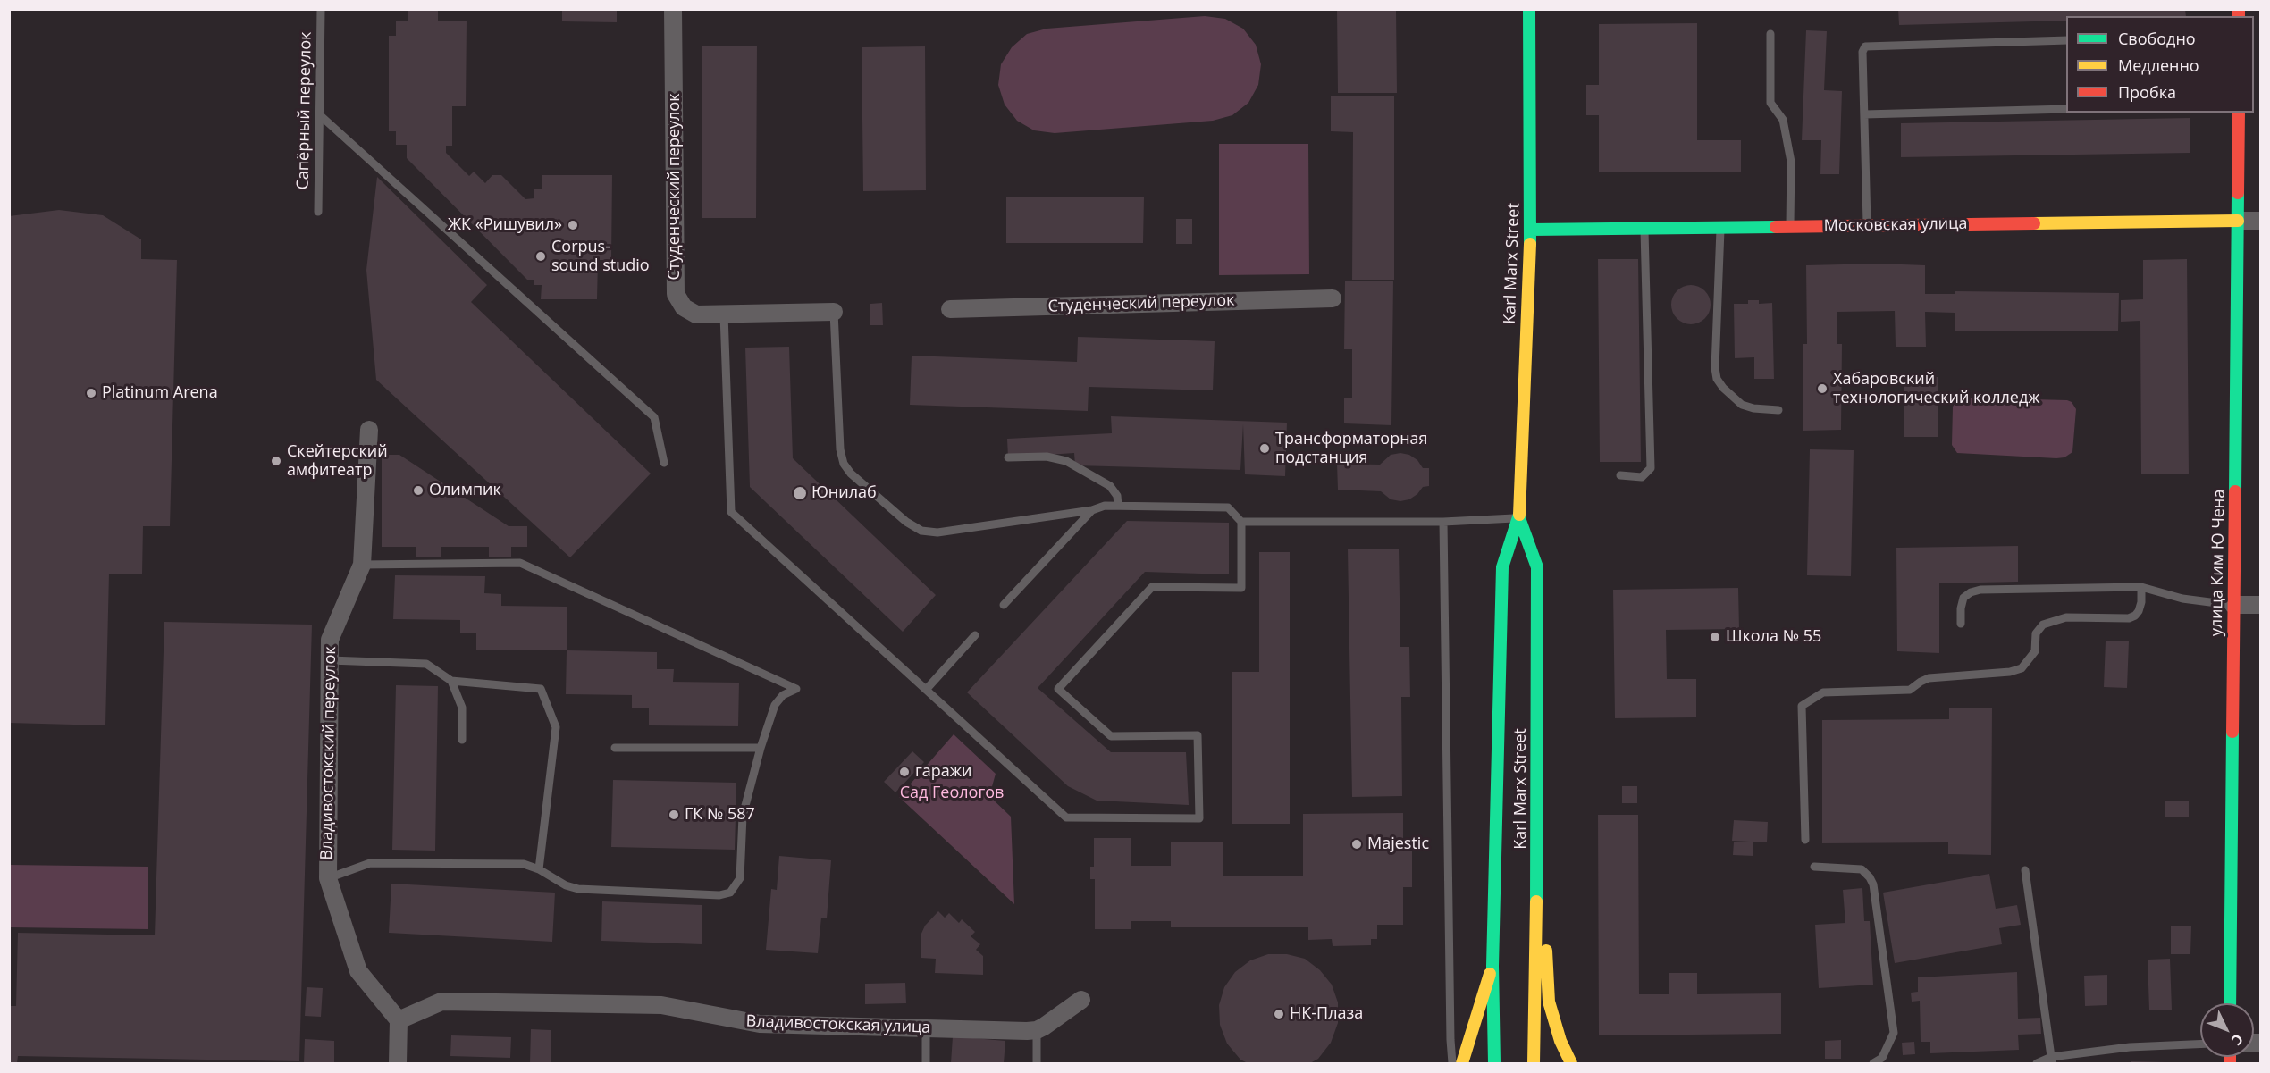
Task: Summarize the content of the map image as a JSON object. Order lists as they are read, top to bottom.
{
  "streets": {
    "main road": ["Московская улица", "Karl Marx Street", "улица Ким Ю Чена"],
    "street": ["Студенческий переулок", "Владивостокский переулок", "Владивостокская улица"],
    "lane": ["Сапёрный переулок"]
  },
  "crossings": [
    ["Московская улица", "Karl Marx Street"],
    ["Московская улица", "улица Ким Ю Чена"],
    ["Владивостокский переулок", "Владивостокская улица"]
  ],
  "parks": ["Сад Геологов"],
  "places": [
    "ЖК «Ришувил»",
    "Corpus- sound studio",
    "Хабаровский технологический колледж",
    "Platinum Arena",
    "Трансформаторная подстанция",
    "Скейтерский амфитеатр",
    "Олимпик",
    "Юнилаб",
    "Школа № 55",
    "гаражи",
    "ГК № 587",
    "Majestic",
    "НК-Плаза"
  ],
  "legend": ["Свободно", "Медленно", "Пробка"],
  "north": "bottom right"
}
